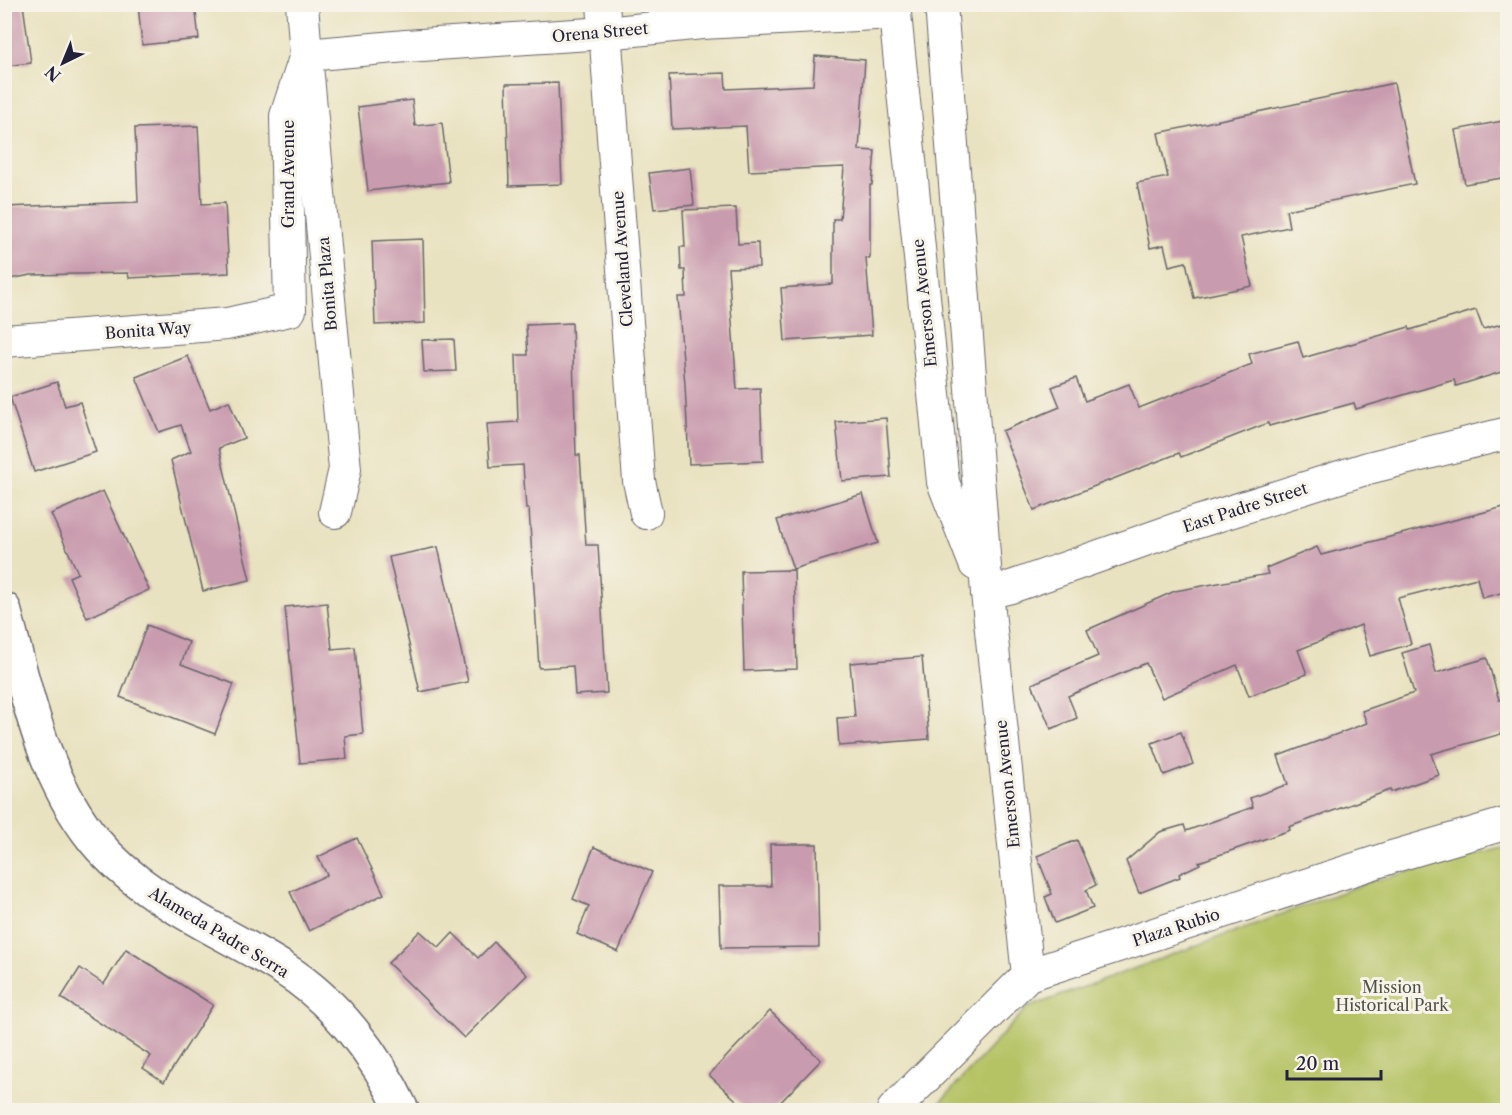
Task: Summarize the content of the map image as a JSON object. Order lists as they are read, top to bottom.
{
  "streets": {
    "street": [
      "Orena Street",
      "Grand Avenue",
      "Cleveland Avenue",
      "Bonita Plaza",
      "Emerson Avenue",
      "Bonita Way",
      "East Padre Street",
      "Plaza Rubio",
      "Alameda Padre Serra"
    ]
  },
  "crossings": [
    ["Orena Street", "Grand Avenue"],
    ["Orena Street", "Cleveland Avenue"],
    ["Orena Street", "Bonita Plaza"],
    ["Orena Street", "Emerson Avenue"],
    ["Grand Avenue", "Bonita Plaza"],
    ["Grand Avenue", "Bonita Way"],
    ["Emerson Avenue", "East Padre Street"],
    ["Emerson Avenue", "Plaza Rubio"]
  ],
  "parks": ["Mission Historical Park"],
  "scale_bar": "20 m",
  "north": "bottom left"
}
